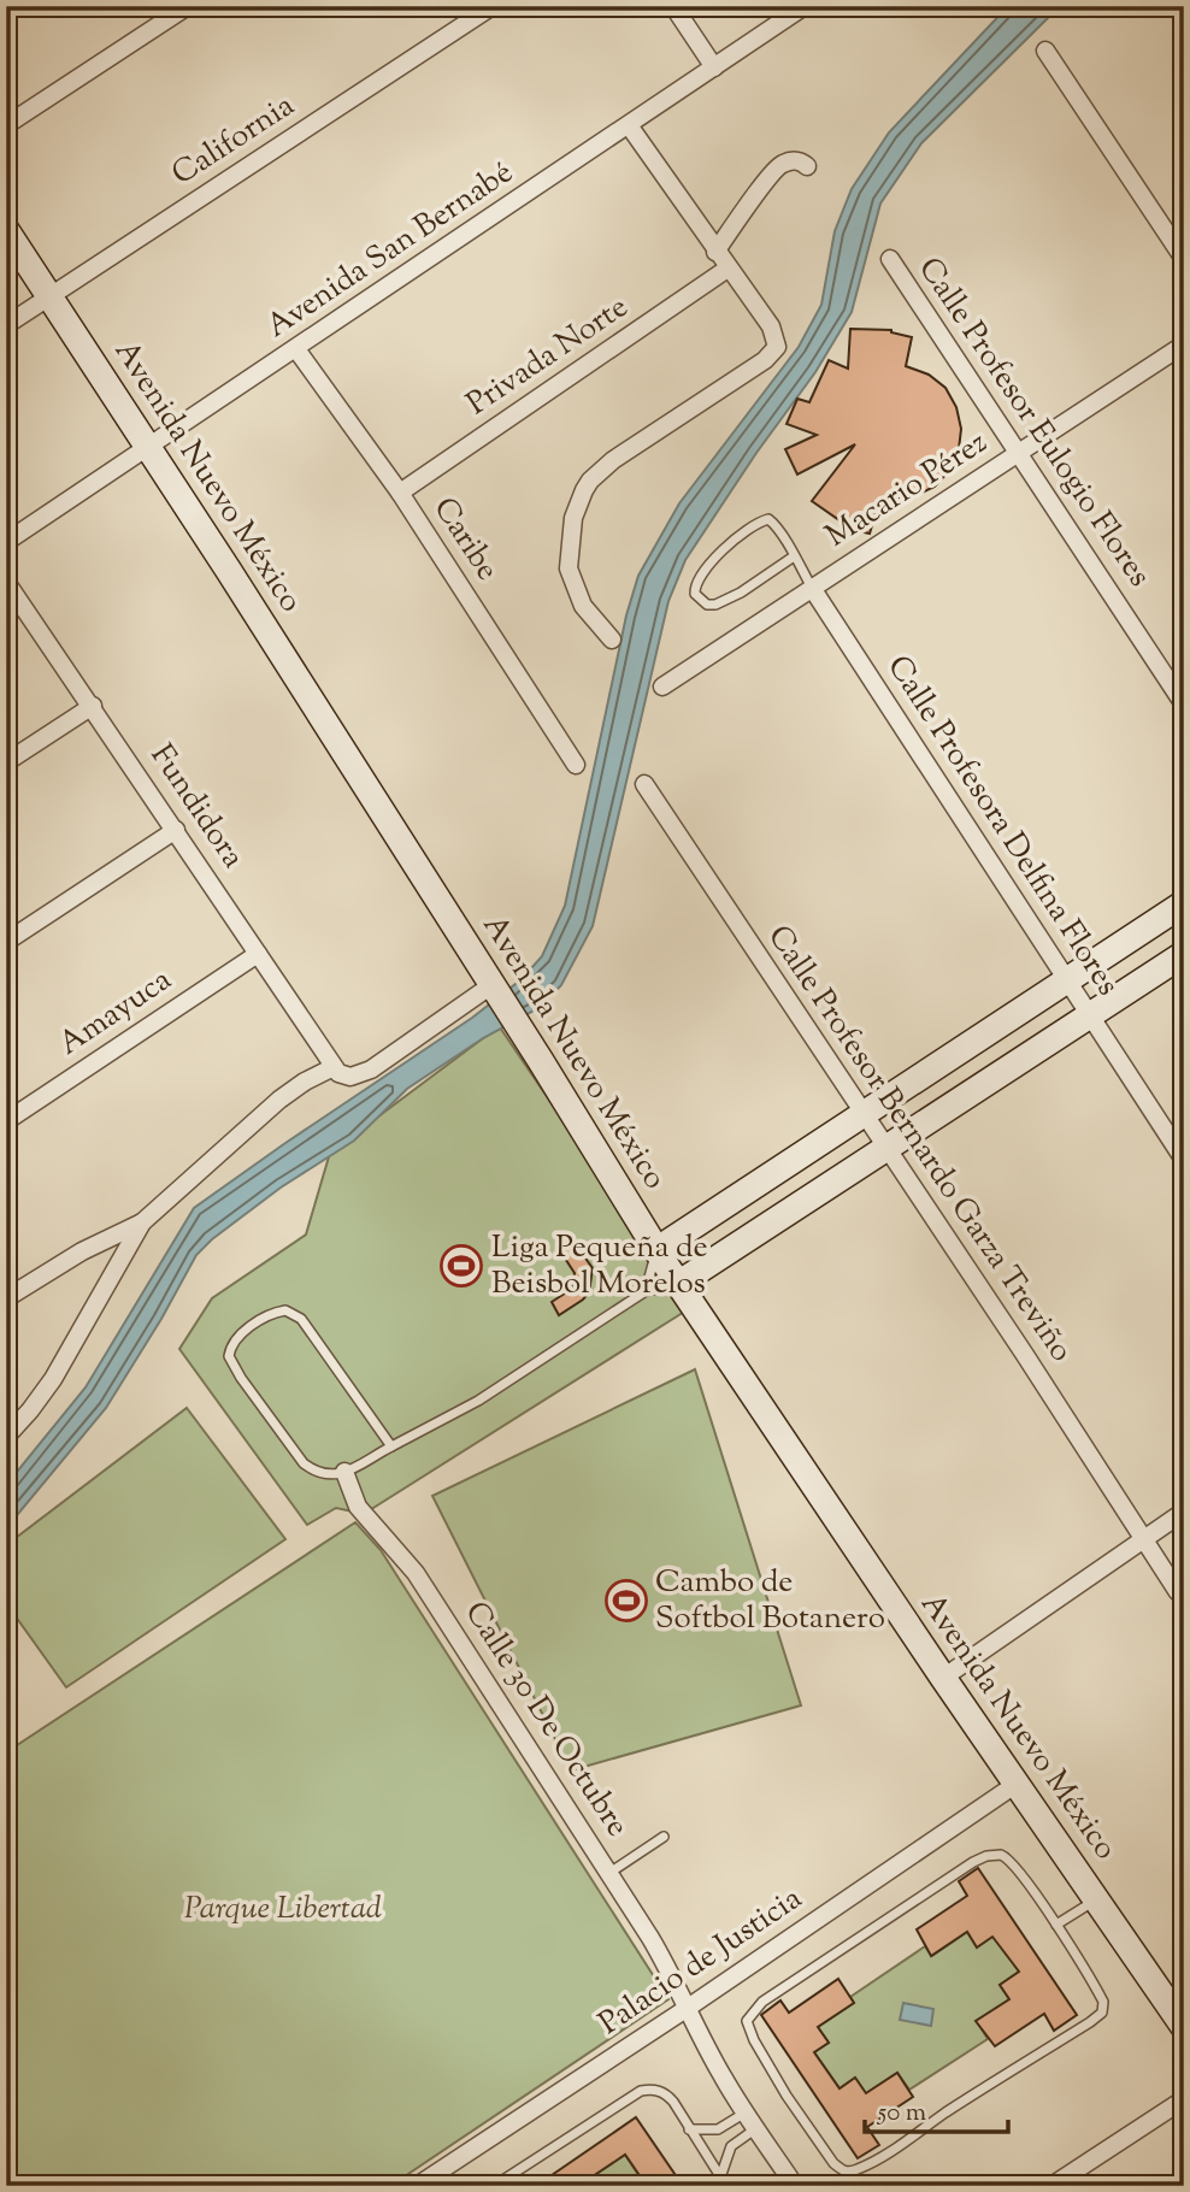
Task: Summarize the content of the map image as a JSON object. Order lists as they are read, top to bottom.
{
  "streets": {
    "street": [
      "California",
      "Avenida San Bernabé",
      "Privada Norte",
      "Calle Profesor Eulogio Flores",
      "Avenida Nuevo México",
      "Macario Pérez",
      "Caribe",
      "Fundidora",
      "Calle Profesora Delfina Flores",
      "Amayuca",
      "Calle Profesor Bernardo Garza Treviño",
      "Calle 30 De Octubre",
      "Palacio de Justicia"
    ]
  },
  "crossings": [
    ["California", "Avenida Nuevo México"],
    ["Avenida San Bernabé", "Avenida Nuevo México"],
    ["Avenida San Bernabé", "Caribe"],
    ["Privada Norte", "Caribe"],
    ["Calle Profesor Eulogio Flores", "Macario Pérez"],
    ["Avenida Nuevo México", "Palacio de Justicia"],
    ["Macario Pérez", "Calle Profesora Delfina Flores"],
    ["Fundidora", "Amayuca"],
    ["Calle 30 De Octubre", "Palacio de Justicia"]
  ],
  "parks": ["Parque Libertad"],
  "places": {
    "sports": ["Liga Pequeña de Beisbol Morelos", "Cambo de Softbol Botanero"]
  },
  "scale_bar": "50 m"
}
